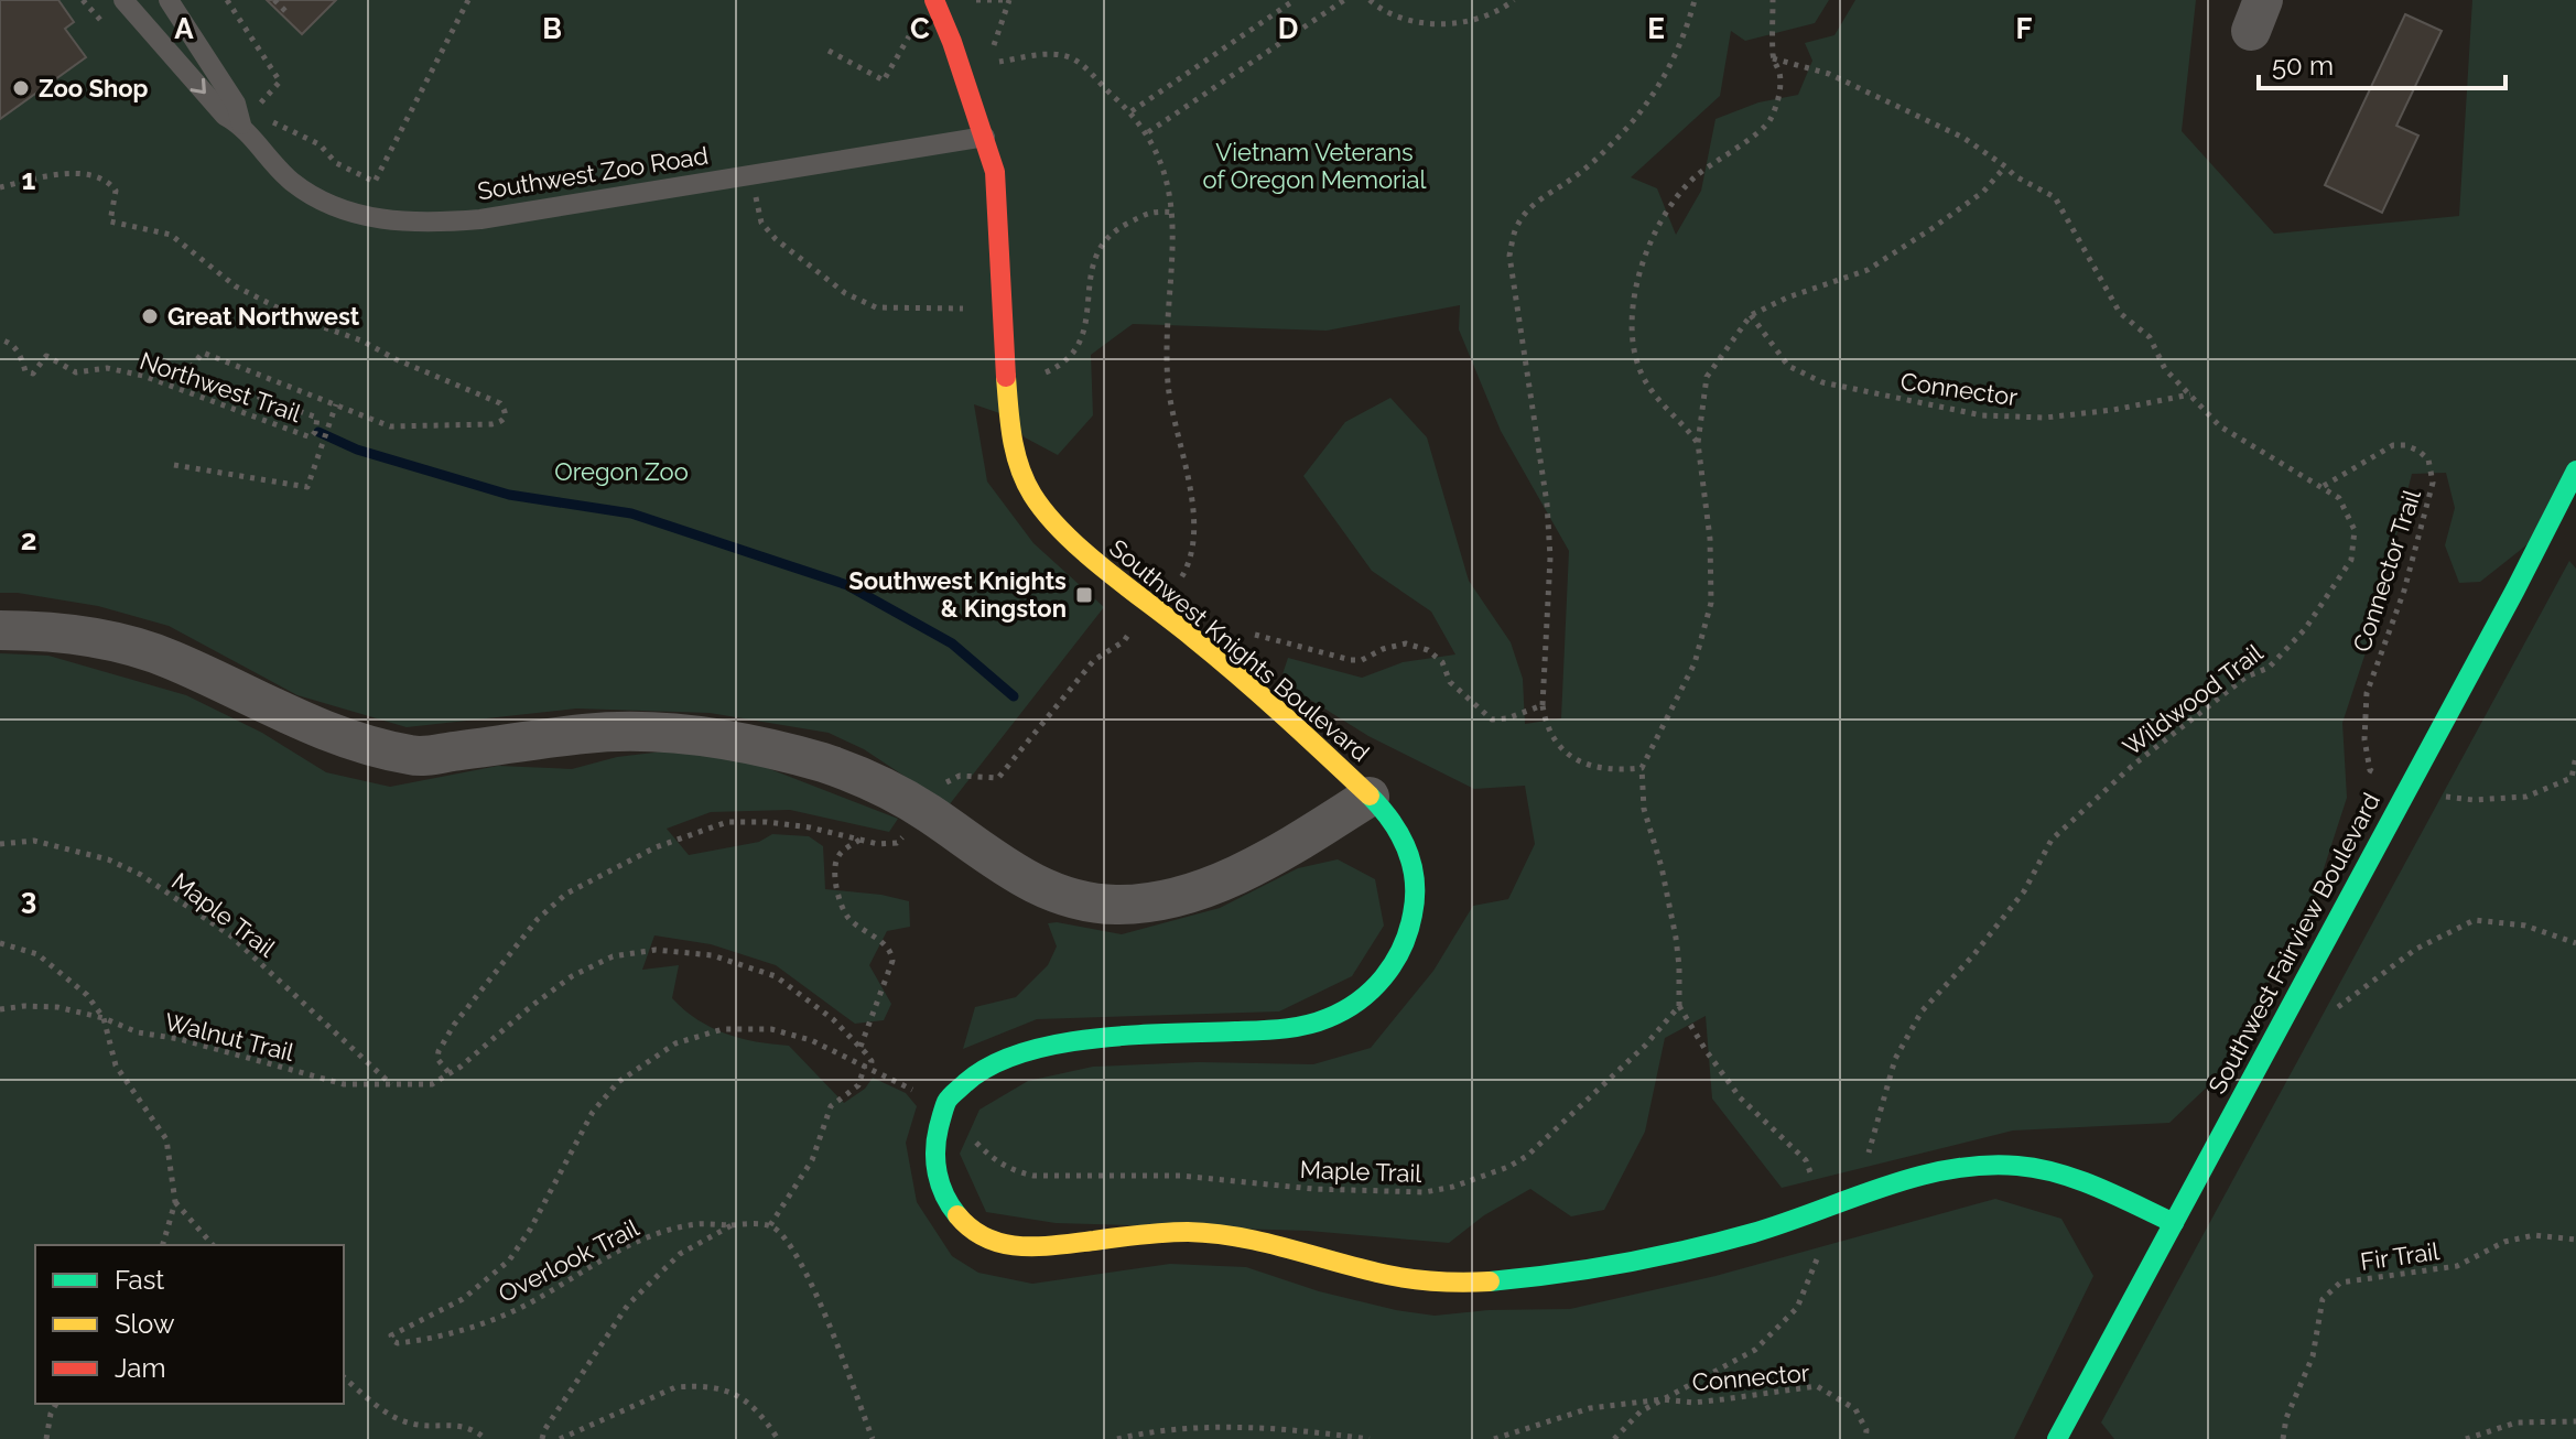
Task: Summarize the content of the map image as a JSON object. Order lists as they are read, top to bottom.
{
  "streets": {
    "street": ["Southwest Knights Boulevard", "Southwest Fairview Boulevard"],
    "lane": ["Southwest Zoo Road"],
    "path": [
      "Northwest Trail",
      "Connector",
      "Connector Trail",
      "Wildwood Trail",
      "Maple Trail",
      "Walnut Trail",
      "Fir Trail",
      "Overlook Trail"
    ]
  },
  "crossings": [
    ["Southwest Zoo Road", "Southwest Knights Boulevard"],
    ["Connector", "Wildwood Trail"],
    ["Connector Trail", "Wildwood Trail"],
    ["Connector Trail", "Southwest Fairview Boulevard"],
    ["Southwest Knights Boulevard", "Southwest Fairview Boulevard"],
    ["Maple Trail", "Walnut Trail"]
  ],
  "parks": ["Vietnam Veterans of Oregon Memorial", "Oregon Zoo"],
  "places": {
    "other": ["Zoo Shop", "Great Northwest"],
    "transit": ["Southwest Knights & Kingston"]
  },
  "legend": ["Fast", "Slow", "Jam"],
  "scale_bar": "50 m",
  "grid": {
    "columns": [
      "A",
      "B",
      "C",
      "D",
      "E",
      "F"
    ],
    "rows": ["1", "2", "3"]
  }
}
